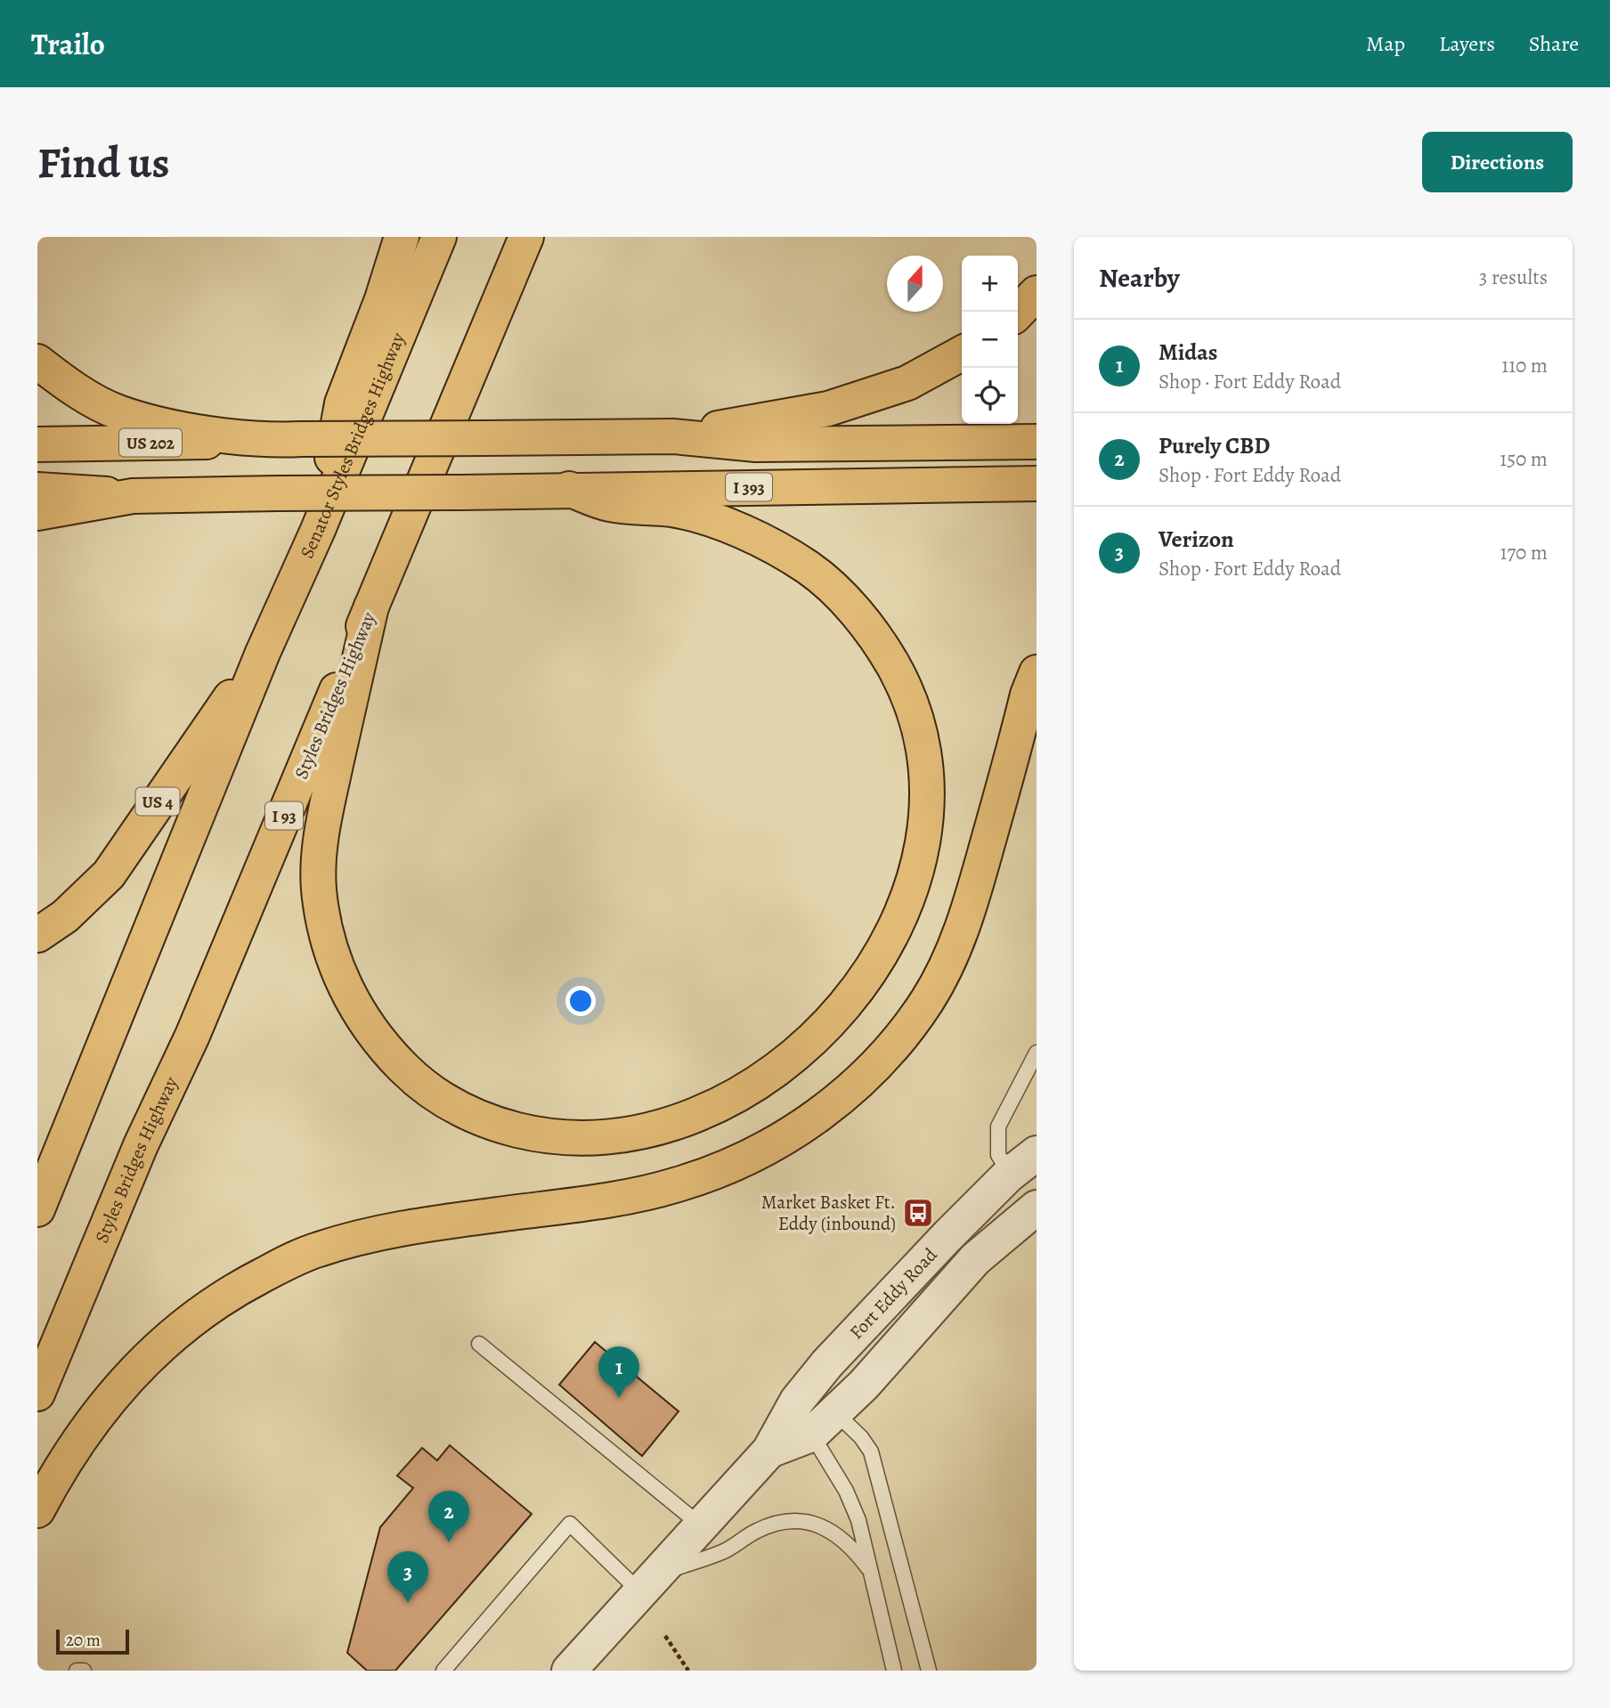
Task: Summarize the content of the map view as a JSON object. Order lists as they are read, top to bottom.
{
  "streets": {
    "main road": [
      "US 202",
      "Senator Styles Bridges Highway",
      "I 393",
      "Styles Bridges Highway",
      "US 4",
      "I 93"
    ],
    "street": ["Fort Eddy Road"]
  },
  "crossings": [
    ["Senator Styles Bridges Highway", "US 4"]
  ],
  "places": {
    "bus stop": ["Market Basket Ft. Eddy (inbound)"]
  },
  "scale_bar": "20 m",
  "north": "top",
  "page": {
    "header": "Trailo",
    "nav": ["Map", "Layers", "Share"],
    "buttons": "Directions",
    "title": "Find us",
    "heading": ["Nearby", "3 results"],
    "map_buttons": ["+", "−"],
    "list": [
      {
        "mark": "1",
        "name": "Midas",
        "note": "Shop · Fort Eddy Road",
        "value": "110 m"
      },
      {
        "mark": "2",
        "name": "Purely CBD",
        "note": "Shop · Fort Eddy Road",
        "value": "150 m"
      },
      {
        "mark": "3",
        "name": "Verizon",
        "note": "Shop · Fort Eddy Road",
        "value": "170 m"
      }
    ],
    "pins": ["1", "2", "3"],
    "scale": "20 m"
  }
}
